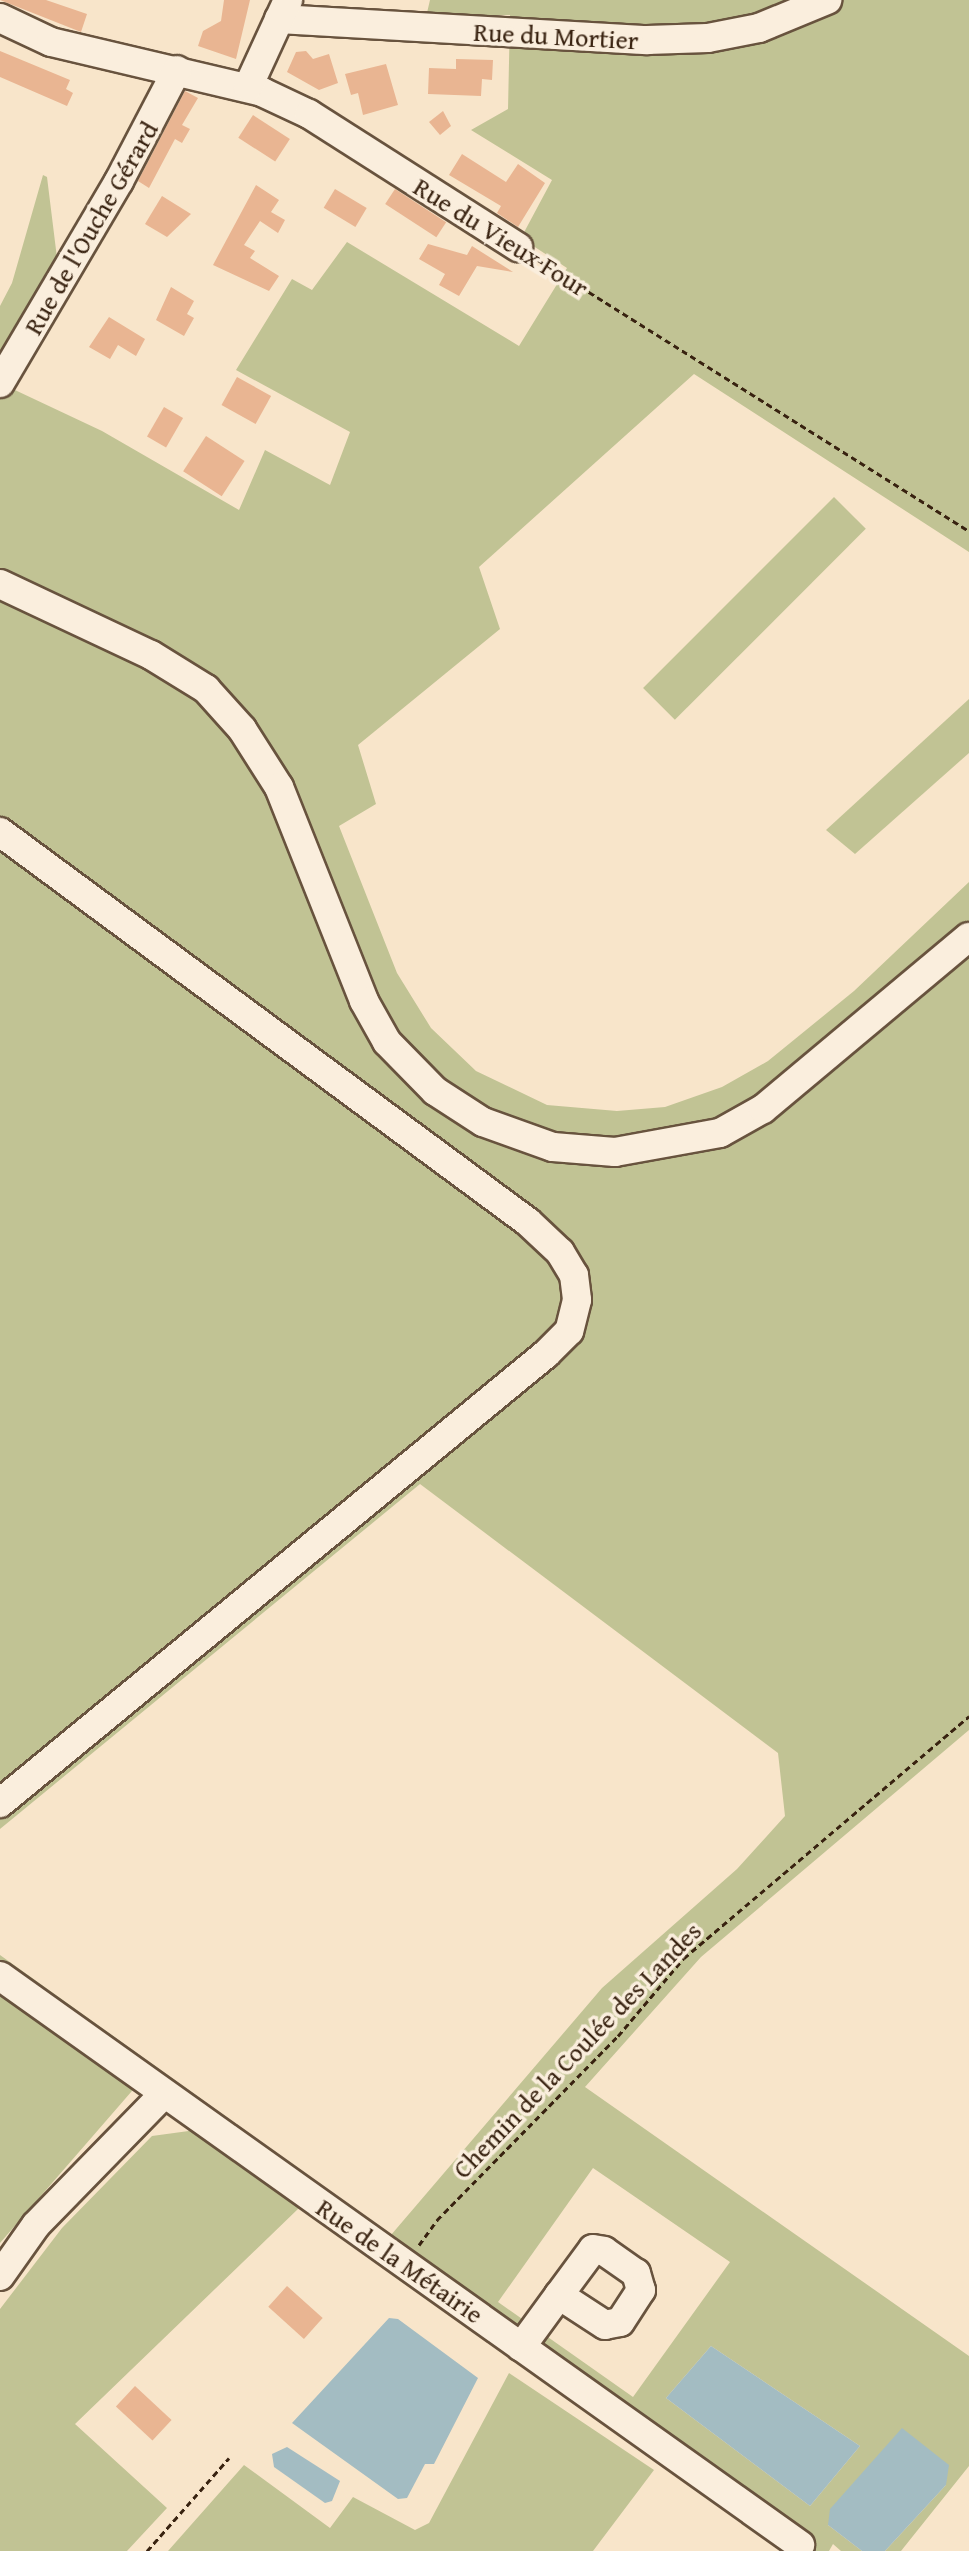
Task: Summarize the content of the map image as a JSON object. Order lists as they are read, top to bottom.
{
  "streets": {
    "street": [
      "Rue du Mortier",
      "Rue de l'Ouche Gérard",
      "Rue du Vieux Four",
      "Rue de la Métairie"
    ],
    "path": ["Chemin de la Coulée des Landes"]
  },
  "crossings": [
    ["Rue de l'Ouche Gérard", "Rue du Vieux Four"],
    ["Chemin de la Coulée des Landes", "Rue de la Métairie"]
  ]
}
